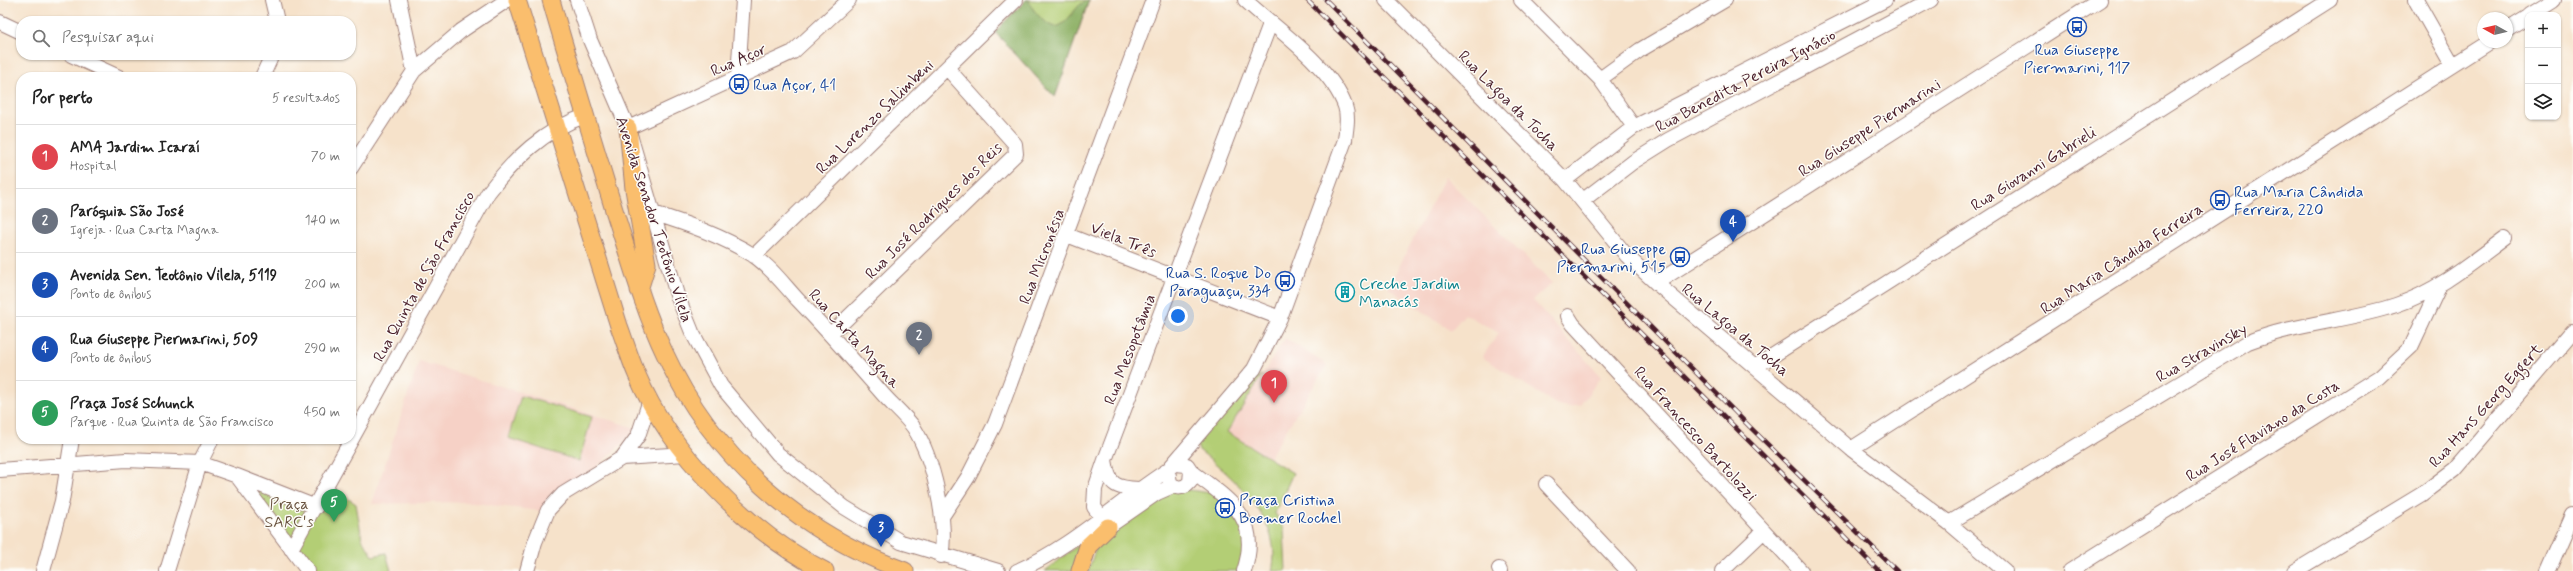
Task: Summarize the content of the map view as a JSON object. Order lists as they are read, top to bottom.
{
  "streets": {
    "street": [
      "Rua Açor",
      "Rua Benedita Pereira Ignácio",
      "Rua Lagoa da Tocha",
      "Rua Lorenzo Salimbeni",
      "Rua Giuseppe Piermarini",
      "Rua Giovanni Gabrieli",
      "Rua José Rodrigues dos Reis",
      "Avenida Senador Teotônio Vilela",
      "Viela Três",
      "Rua Micronésia",
      "Rua Maria Cândida Ferreira",
      "Rua Quinta de São Francisco",
      "Rua Carta Magna",
      "Rua Mesopotâmia",
      "Rua Stravinsky",
      "Rua Hans Georg Eggert",
      "Rua José Flaviano da Costa",
      "Rua Francesco Bartolozzi"
    ]
  },
  "crossings": [
    ["Rua Açor", "Avenida Senador Teotônio Vilela"],
    ["Rua Benedita Pereira Ignácio", "Rua Lagoa da Tocha"],
    ["Rua Lagoa da Tocha", "Rua Giuseppe Piermarini"],
    ["Rua Lagoa da Tocha", "Rua Giovanni Gabrieli"],
    ["Rua Lagoa da Tocha", "Rua Maria Cândida Ferreira"],
    ["Rua Lagoa da Tocha", "Rua Stravinsky"],
    ["Rua Lorenzo Salimbeni", "Rua José Rodrigues dos Reis"],
    ["Rua Lorenzo Salimbeni", "Rua Carta Magna"],
    ["Rua José Rodrigues dos Reis", "Rua Carta Magna"],
    ["Avenida Senador Teotônio Vilela", "Rua Carta Magna"],
    ["Viela Três", "Rua Micronésia"],
    ["Viela Três", "Rua Mesopotâmia"],
    ["Rua Micronésia", "Rua Carta Magna"],
    ["Rua Stravinsky", "Rua José Flaviano da Costa"]
  ],
  "parks": ["Praça SARC's"],
  "places": {
    "bus stop": [
      "Rua Giuseppe Piermarini, 117",
      "Rua Açor, 41",
      "Rua Maria Cândida Ferreira, 220",
      "Rua Giuseppe Piermarini, 515",
      "Rua S. Roque Do Paraguaçu, 334",
      "Praça Cristina Boemer Rochel"
    ],
    "building": ["Creche Jardim Manacás"]
  },
  "north": "left",
  "page": {
    "map_buttons": ["+", "−"],
    "search": "Pesquisar aqui",
    "heading": ["Por perto", "5 resultados"],
    "list": [
      {
        "mark": "1",
        "name": "AMA Jardim Icaraí",
        "note": "Hospital",
        "value": "70 m"
      },
      {
        "mark": "2",
        "name": "Paróquia São José",
        "note": "Igreja · Rua Carta Magna",
        "value": "140 m"
      },
      {
        "mark": "3",
        "name": "Avenida Sen. Teotônio Vilela, 5119",
        "note": "Ponto de ônibus",
        "value": "200 m"
      },
      {
        "mark": "4",
        "name": "Rua Giuseppe Piermarini, 509",
        "note": "Ponto de ônibus",
        "value": "290 m"
      },
      {
        "mark": "5",
        "name": "Praça José Schunck",
        "note": "Parque · Rua Quinta de São Francisco",
        "value": "450 m"
      }
    ],
    "pins": [
      "4",
      "2",
      "1",
      "5",
      "3"
    ]
  }
}
